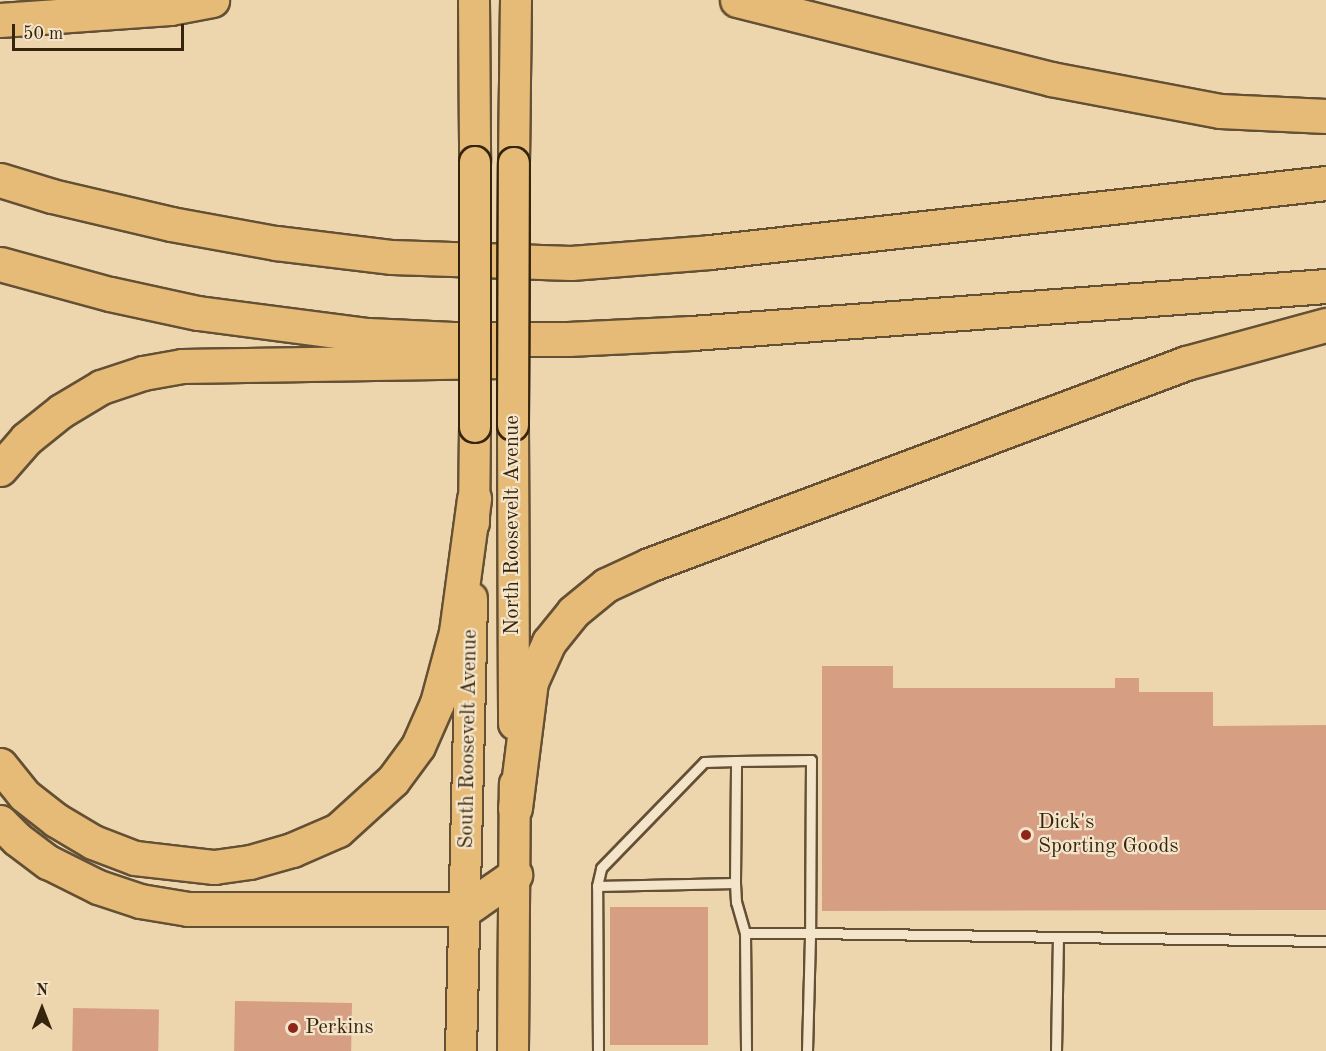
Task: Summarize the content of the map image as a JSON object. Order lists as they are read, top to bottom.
{
  "streets": {
    "highway": ["North Roosevelt Avenue", "South Roosevelt Avenue"]
  },
  "places": ["Dick's Sporting Goods", "Perkins"],
  "scale_bar": "50 m",
  "north": "top"
}
